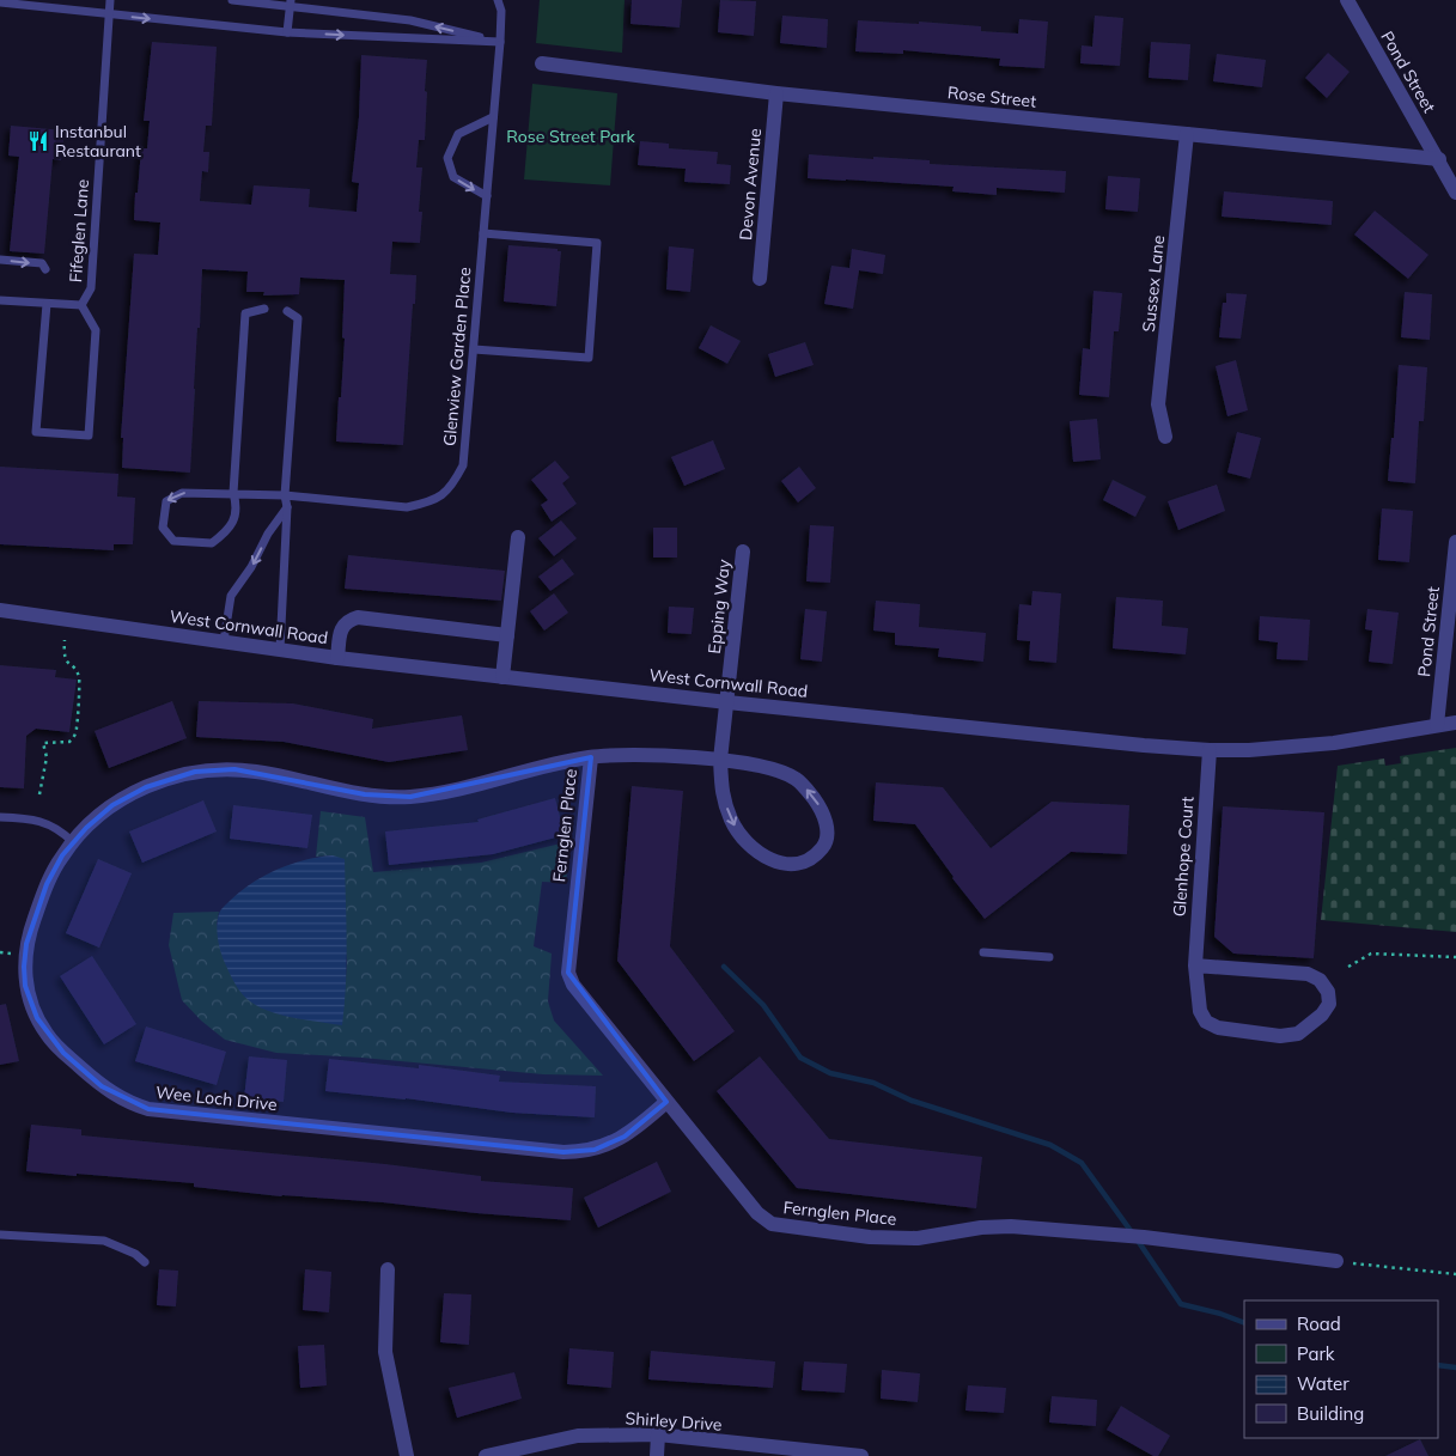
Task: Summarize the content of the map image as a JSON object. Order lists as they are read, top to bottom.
{
  "streets": {
    "street": [
      "Pond Street",
      "Rose Street",
      "Devon Avenue",
      "Sussex Lane",
      "Epping Way",
      "West Cornwall Road",
      "Fernglen Place",
      "Glenhope Court",
      "Wee Loch Drive",
      "Shirley Drive"
    ],
    "lane": ["Fifeglen Lane", "Glenview Garden Place"]
  },
  "crossings": [
    ["Pond Street", "Rose Street"],
    ["Pond Street", "West Cornwall Road"],
    ["Rose Street", "Devon Avenue"],
    ["Rose Street", "Sussex Lane"],
    ["Epping Way", "West Cornwall Road"],
    ["Epping Way", "Wee Loch Drive"],
    ["West Cornwall Road", "Glenhope Court"],
    ["Fernglen Place", "Wee Loch Drive"]
  ],
  "parks": ["Rose Street Park"],
  "places": {
    "restaurant": ["Instanbul Restaurant"]
  },
  "legend": [
    "Road",
    "Park",
    "Water",
    "Building"
  ]
}
